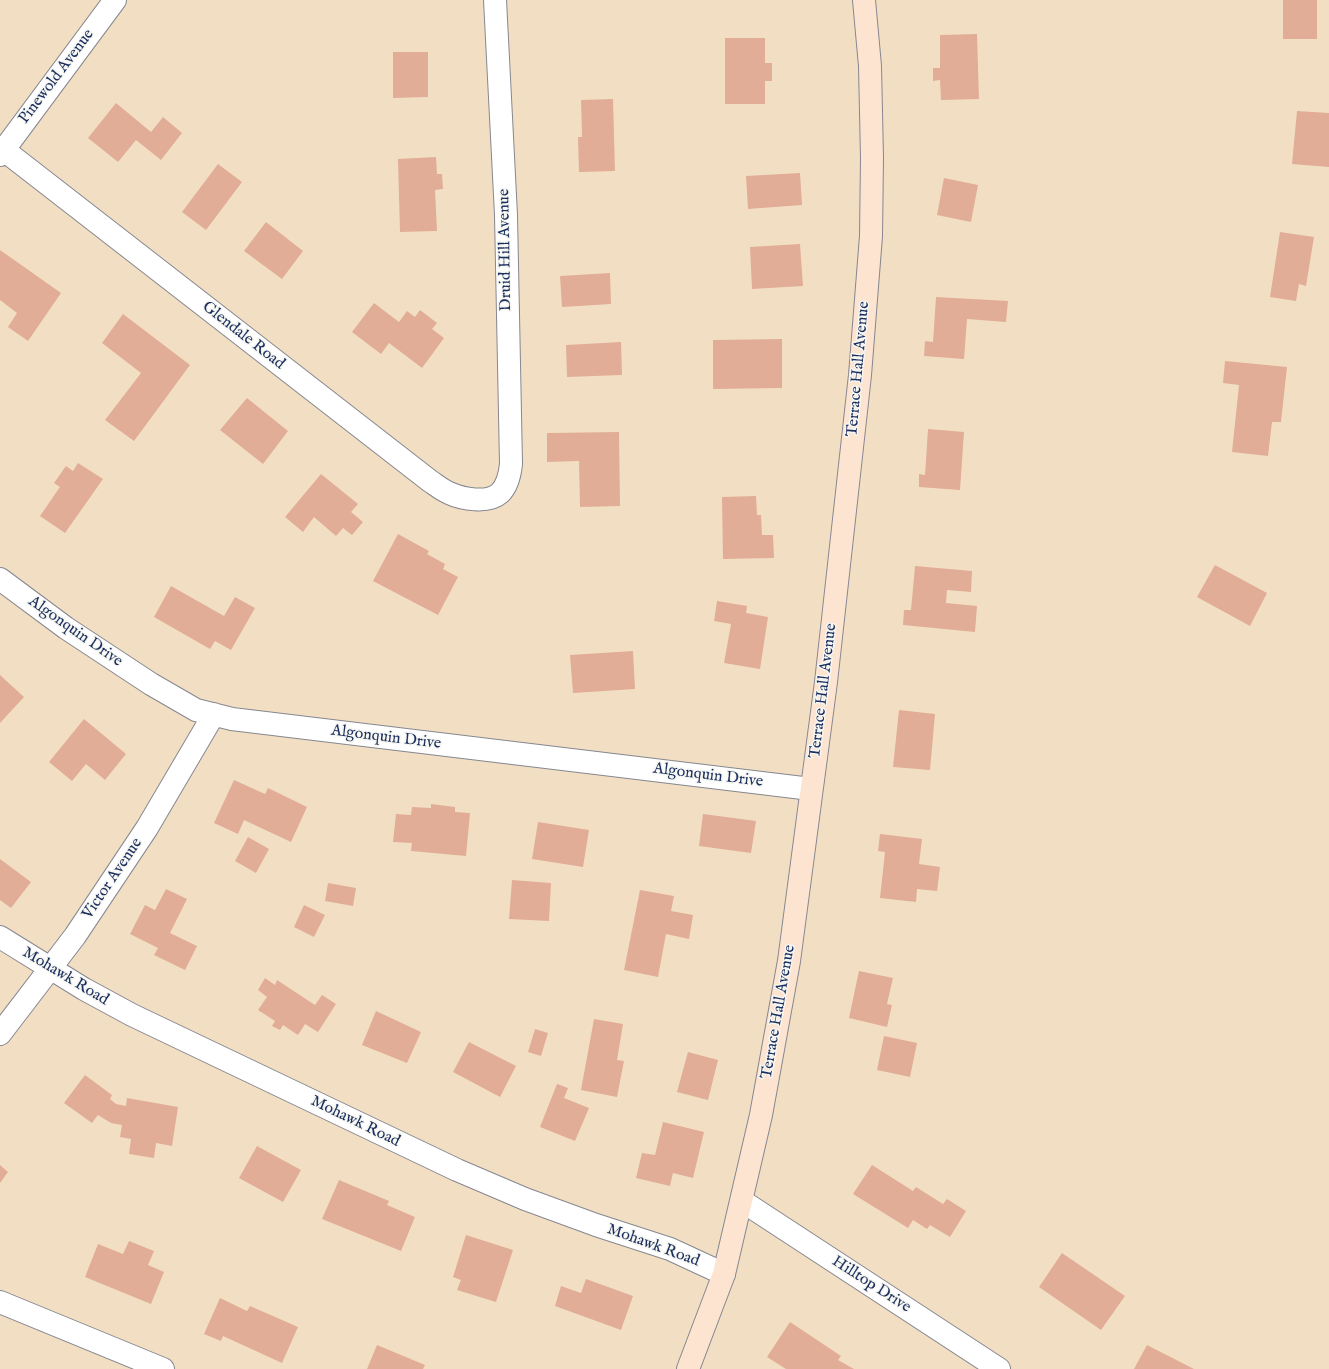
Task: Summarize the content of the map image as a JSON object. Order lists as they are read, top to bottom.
{
  "streets": {
    "main road": ["Terrace Hall Avenue"],
    "street": [
      "Pinewold Avenue",
      "Druid Hill Avenue",
      "Glendale Road",
      "Algonquin Drive",
      "Victor Avenue",
      "Mohawk Road",
      "Hilltop Drive"
    ]
  },
  "crossings": [
    ["Pinewold Avenue", "Glendale Road"],
    ["Druid Hill Avenue", "Glendale Road"],
    ["Terrace Hall Avenue", "Algonquin Drive"],
    ["Terrace Hall Avenue", "Mohawk Road"],
    ["Terrace Hall Avenue", "Hilltop Drive"],
    ["Algonquin Drive", "Victor Avenue"],
    ["Victor Avenue", "Mohawk Road"]
  ]
}
